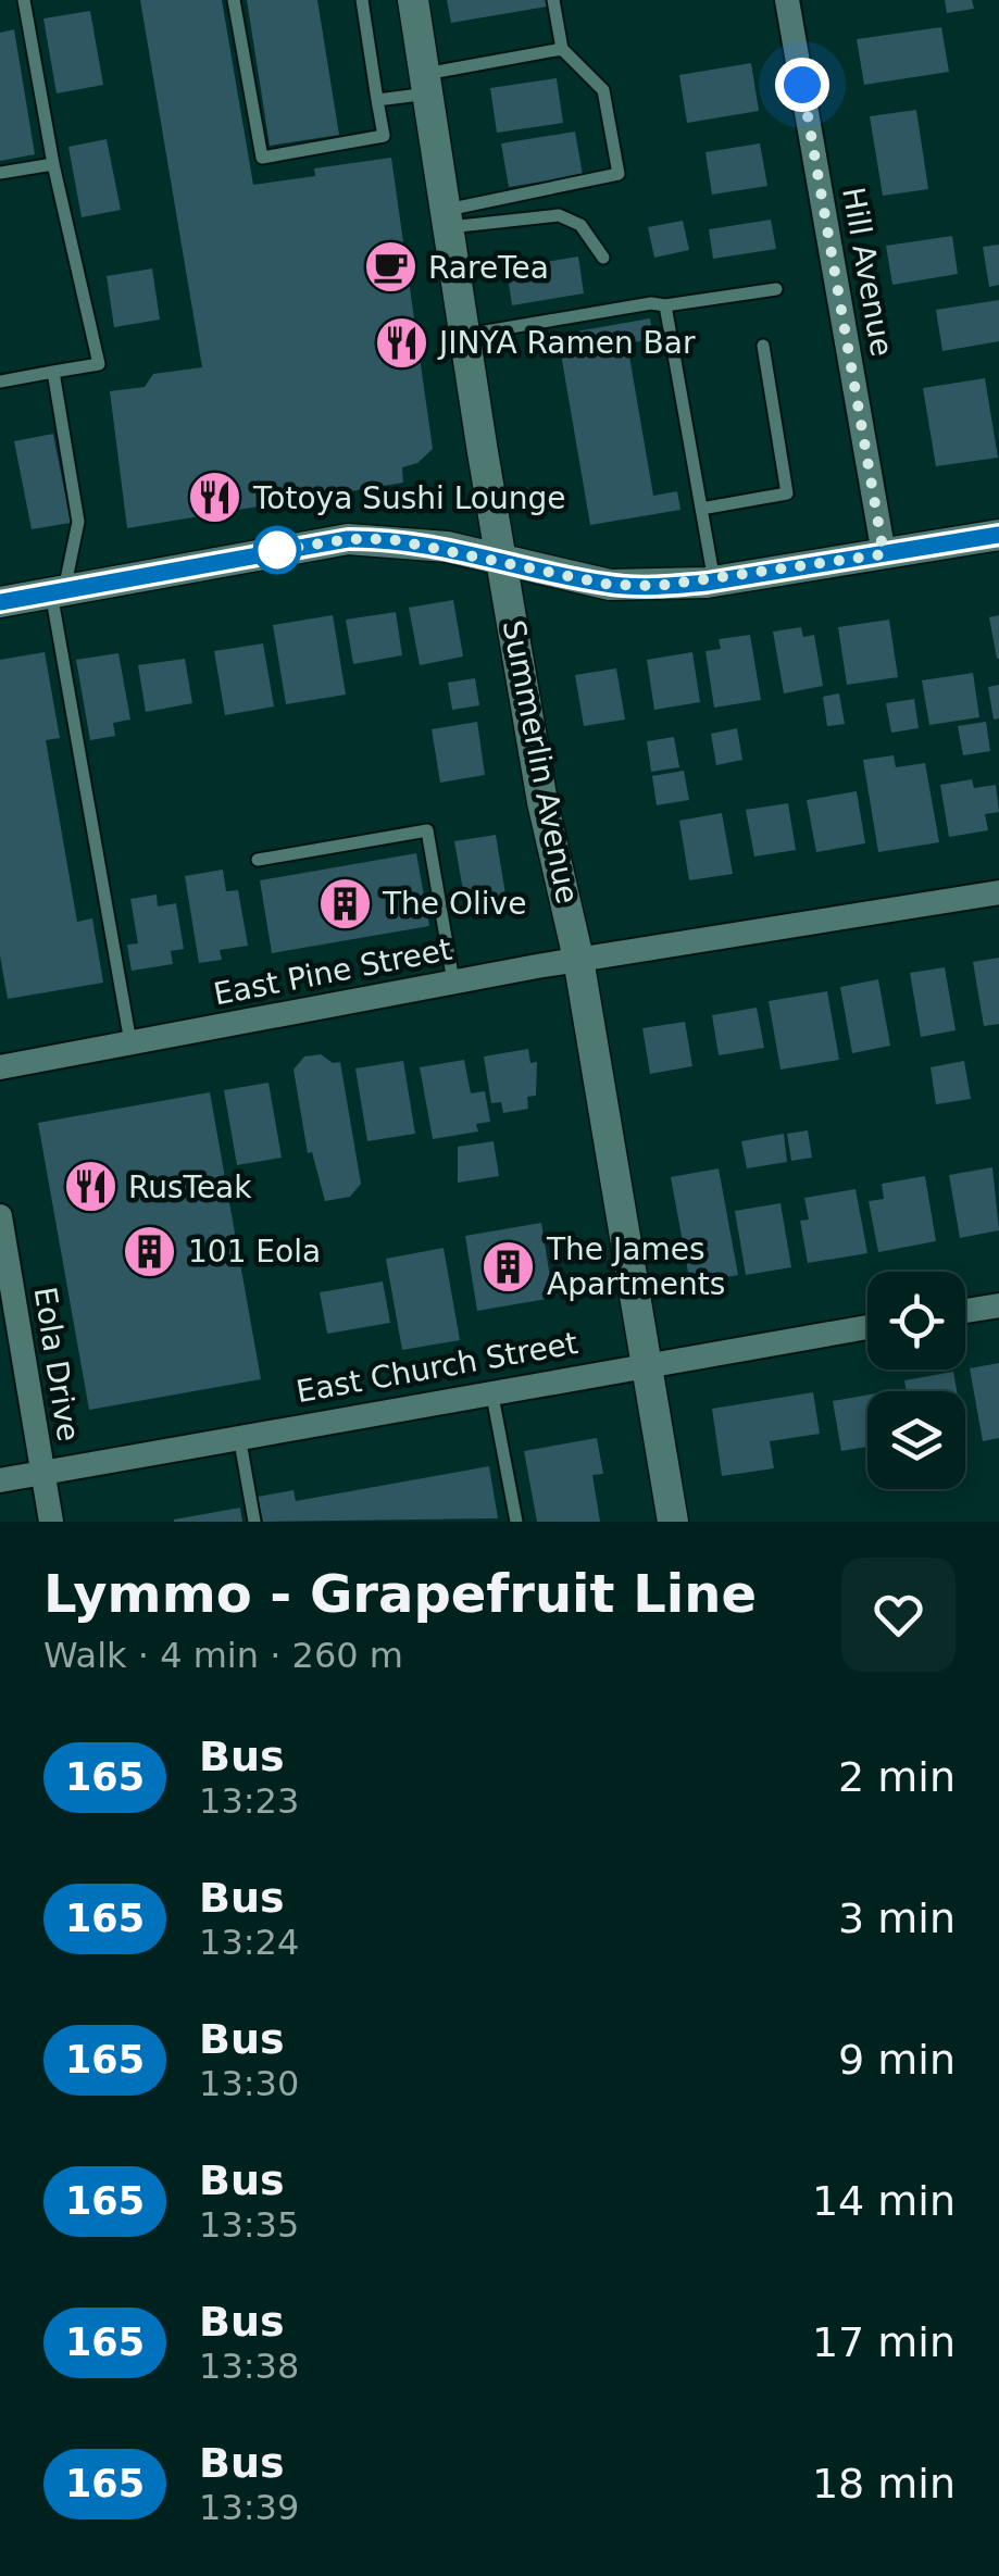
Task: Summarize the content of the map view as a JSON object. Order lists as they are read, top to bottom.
{
  "streets": {
    "street": [
      "Hill Avenue",
      "Summerlin Avenue",
      "East Pine Street",
      "Eola Drive",
      "East Church Street"
    ]
  },
  "crossings": [
    ["Summerlin Avenue", "East Pine Street"],
    ["Summerlin Avenue", "East Church Street"],
    ["Eola Drive", "East Church Street"]
  ],
  "places": {
    "cafe": ["RareTea"],
    "restaurant": ["JINYA Ramen Bar", "Totoya Sushi Lounge", "RusTeak"],
    "building": ["The Olive", "101 Eola", "The James Apartments"]
  },
  "lines": ["bus line 165"],
  "page": {
    "heading": ["Lymmo - Grapefruit Line", "Walk · 4 min · 260 m"],
    "list": [
      {
        "mark": "165",
        "name": "Bus",
        "note": "13:23",
        "value": "2 min"
      },
      {
        "mark": "165",
        "name": "Bus",
        "note": "13:24",
        "value": "3 min"
      },
      {
        "mark": "165",
        "name": "Bus",
        "note": "13:30",
        "value": "9 min"
      },
      {
        "mark": "165",
        "name": "Bus",
        "note": "13:35",
        "value": "14 min"
      },
      {
        "mark": "165",
        "name": "Bus",
        "note": "13:38",
        "value": "17 min"
      },
      {
        "mark": "165",
        "name": "Bus",
        "note": "13:39",
        "value": "18 min"
      }
    ]
  }
}
